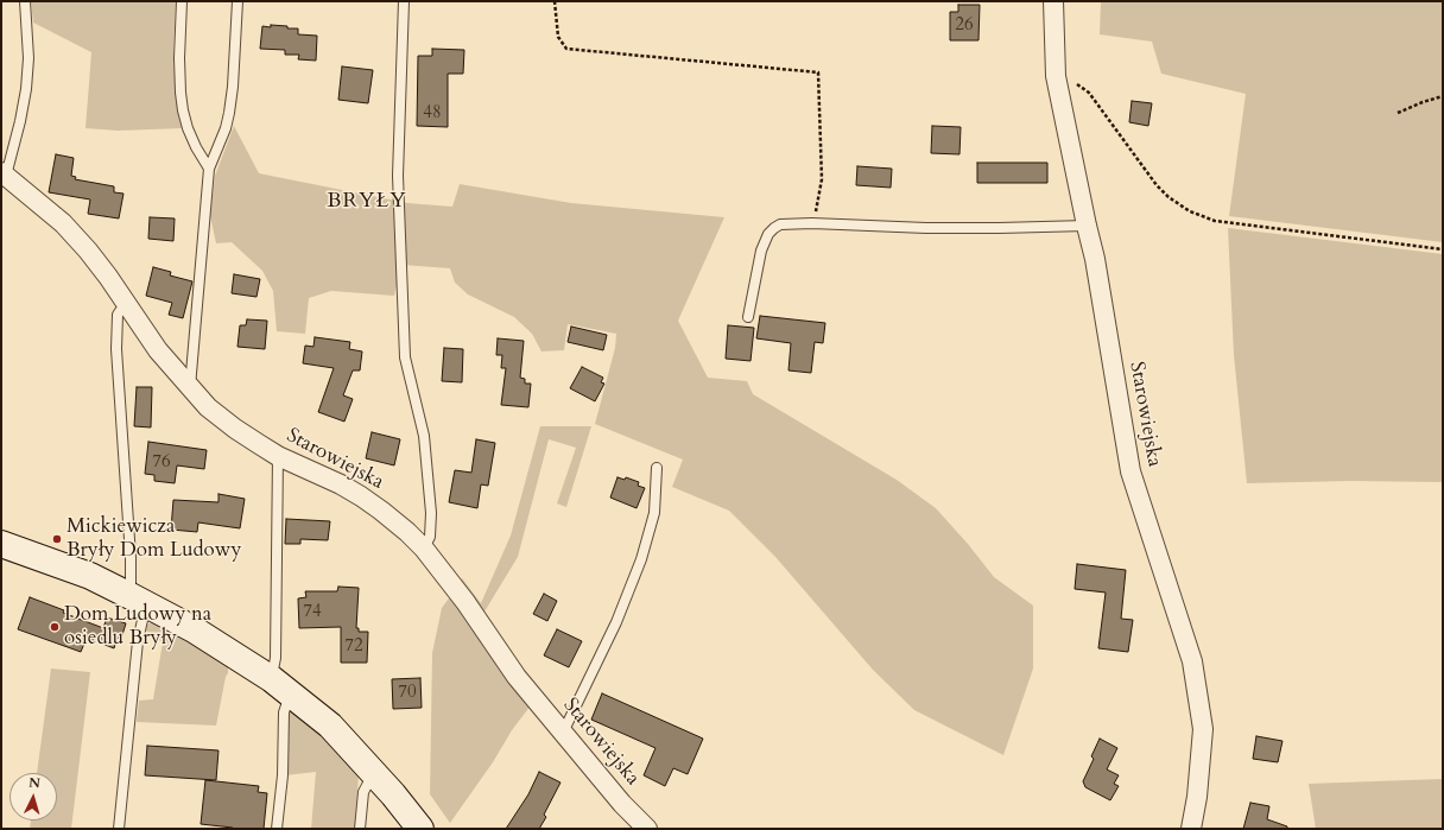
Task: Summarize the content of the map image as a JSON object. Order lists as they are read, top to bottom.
{
  "streets": {
    "street": ["Starowiejska"]
  },
  "districts": ["BRYŁY"],
  "places": ["Mickiewicza Bryły Dom Ludowy", "Dom Ludowy na osiedlu Bryły"],
  "house_numbers": [
    "26",
    "48",
    "76",
    "74",
    "72",
    "70"
  ],
  "north": "top"
}
